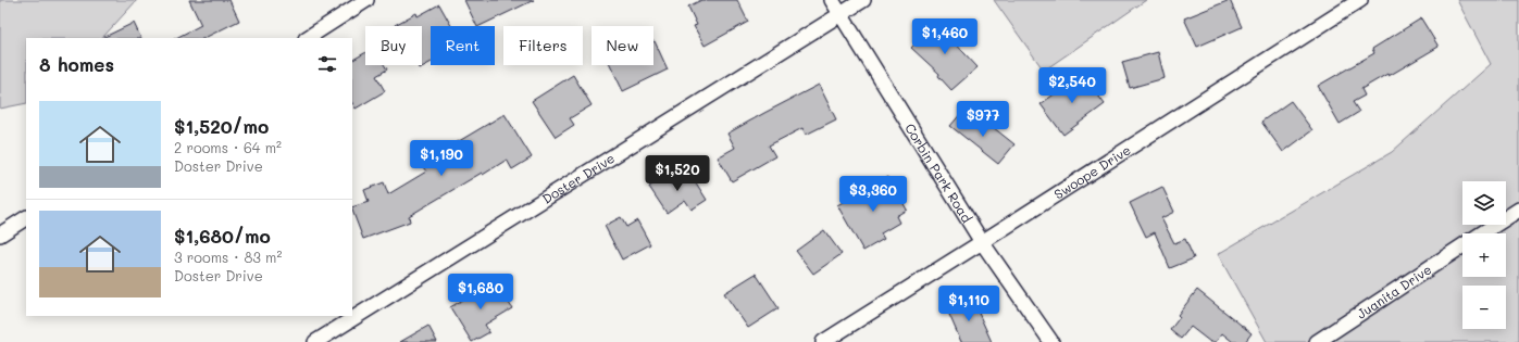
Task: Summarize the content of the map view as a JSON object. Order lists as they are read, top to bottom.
{
  "streets": {
    "street": [
      "Swoope Drive",
      "Corbin Park Road",
      "Doster Drive",
      "Juanita Drive"
    ]
  },
  "crossings": [
    ["Swoope Drive", "Corbin Park Road"],
    ["Corbin Park Road", "Doster Drive"]
  ],
  "page": {
    "price": [
      "$1,460",
      "$2,540",
      "$977",
      "$1,190",
      "$1,520",
      "$3,360",
      "$1,680",
      "$1,110"
    ],
    "chip": [
      "Buy",
      "Rent",
      "Filters",
      "New"
    ],
    "heading": "8 homes",
    "list": [
      {
        "name": "$1,520/mo",
        "note": "2 rooms · 64 m² · Doster Drive"
      },
      {
        "name": "$1,680/mo",
        "note": "3 rooms · 83 m² · Doster Drive"
      }
    ],
    "map_buttons": ["+", "−"]
  }
}
